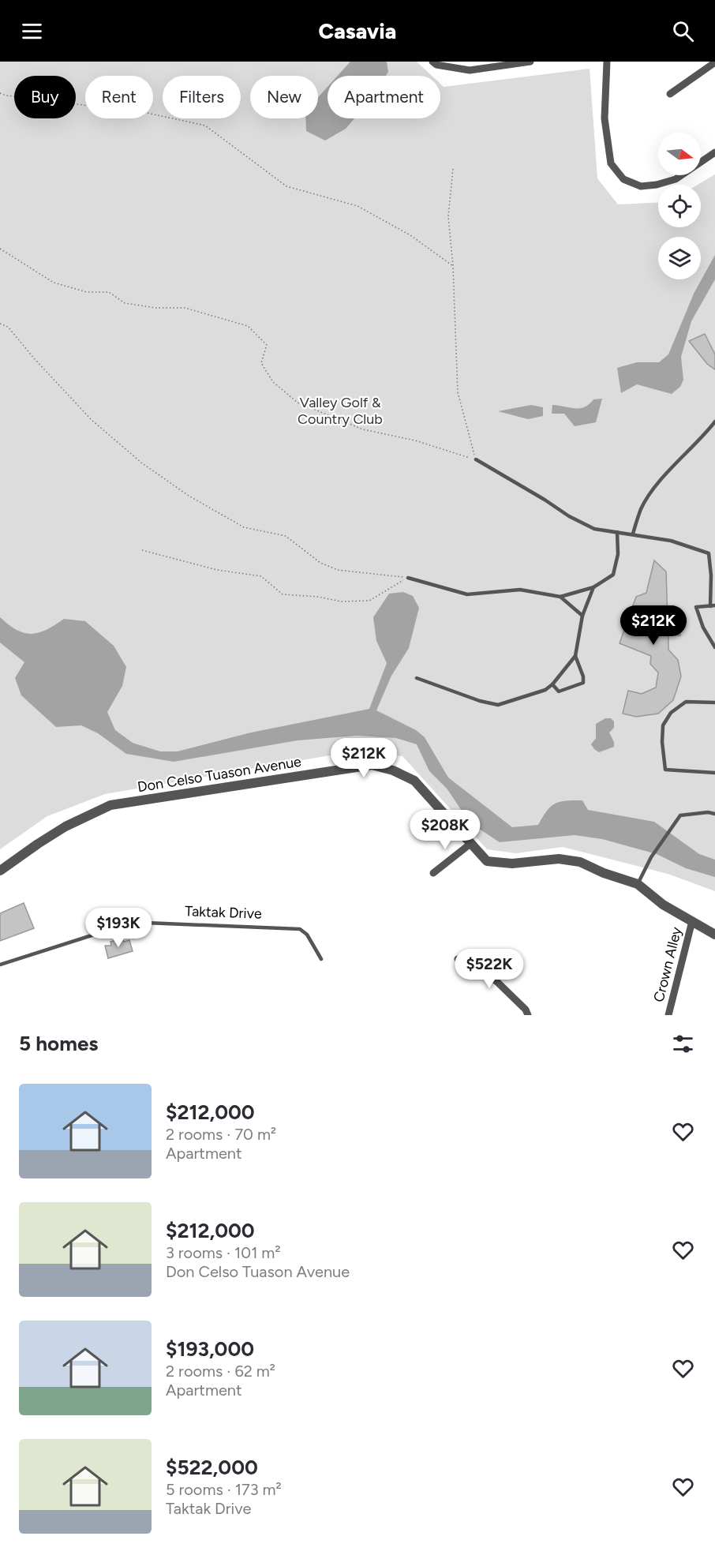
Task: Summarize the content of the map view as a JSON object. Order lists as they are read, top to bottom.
{
  "streets": {
    "street": ["Don Celso Tuason Avenue", "Crown Alley"],
    "lane": ["Taktak Drive"]
  },
  "crossings": [
    ["Don Celso Tuason Avenue", "Crown Alley"]
  ],
  "parks": ["Valley Golf & Country Club"],
  "north": "right",
  "page": {
    "header": "Casavia",
    "chip": [
      "Buy",
      "Rent",
      "Filters",
      "New",
      "Apartment"
    ],
    "price": [
      "$212K",
      "$212K",
      "$208K",
      "$193K",
      "$522K"
    ],
    "heading": "5 homes",
    "list": [
      {
        "name": "$212,000",
        "note": "2 rooms · 70 m² · Apartment"
      },
      {
        "name": "$212,000",
        "note": "3 rooms · 101 m² · Don Celso Tuason Avenue"
      },
      {
        "name": "$193,000",
        "note": "2 rooms · 62 m² · Apartment"
      },
      {
        "name": "$522,000",
        "note": "5 rooms · 173 m² · Taktak Drive"
      }
    ]
  }
}
